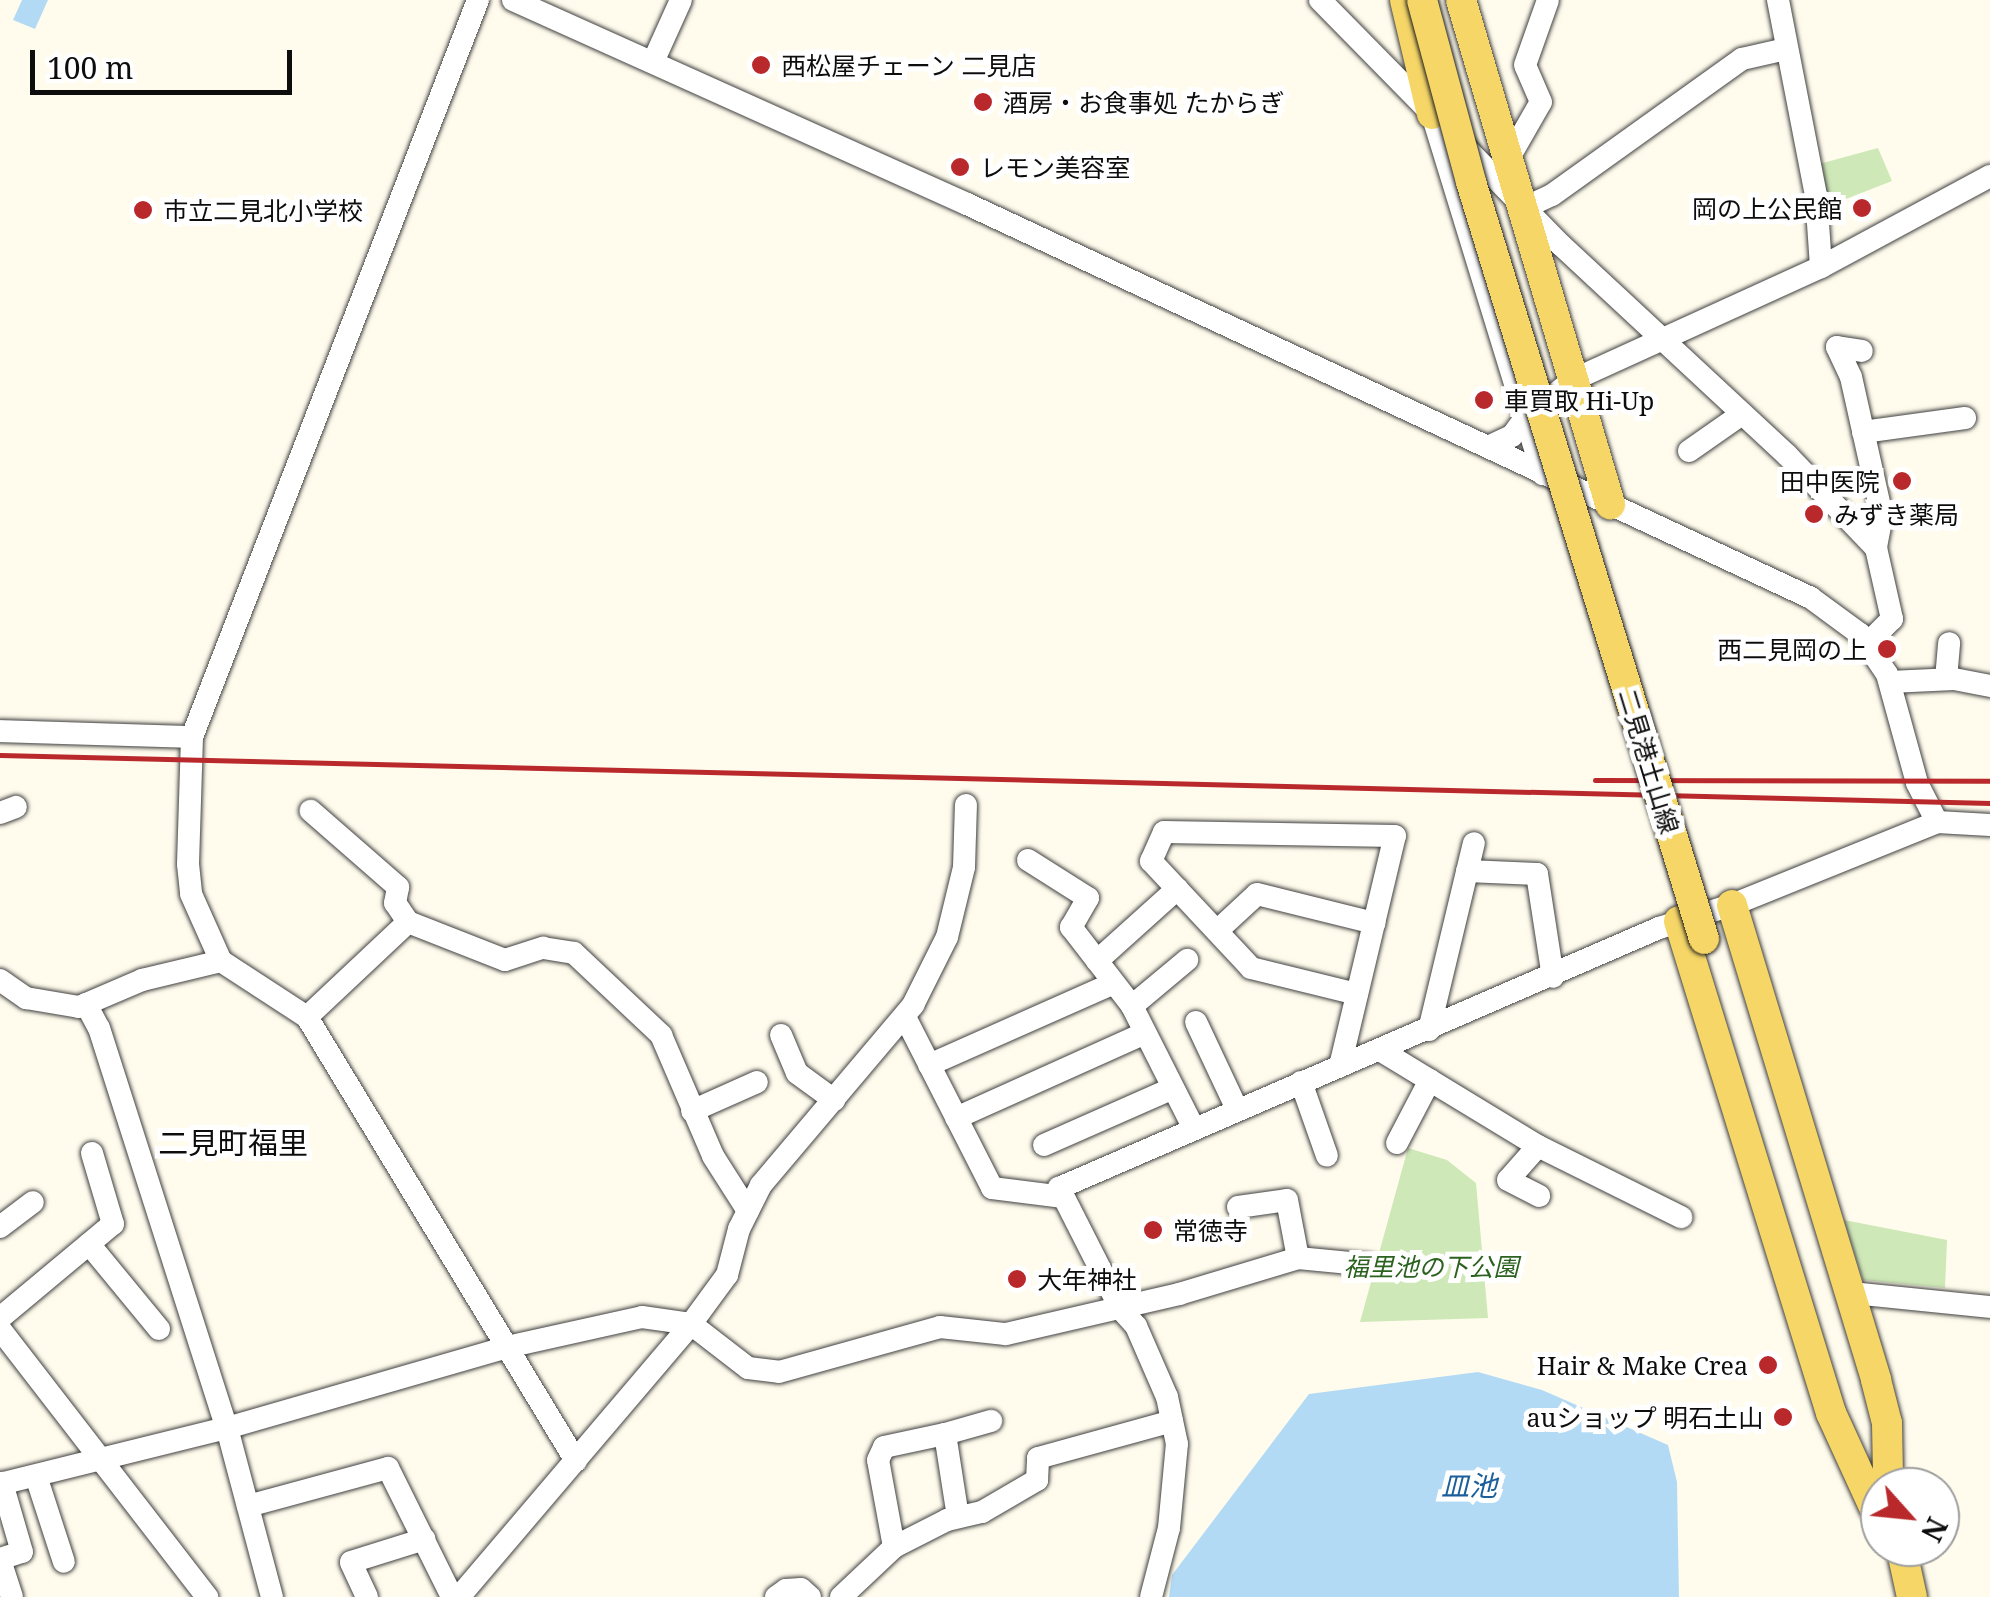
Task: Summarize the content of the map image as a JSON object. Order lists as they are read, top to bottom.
{
  "streets": {
    "main road": ["二見港土山線"]
  },
  "districts": ["二見町福里"],
  "water": ["皿池"],
  "parks": ["福里池の下公園"],
  "places": [
    "西松屋チェーン 二見店",
    "酒房・お食事処 たからぎ",
    "レモン美容室",
    "岡の上公民館",
    "市立二見北小学校",
    "車買取 Hi-Up",
    "田中医院",
    "みずき薬局",
    "西二見岡の上",
    "常徳寺",
    "大年神社",
    "Hair & Make Crea",
    "auショップ 明石土山"
  ],
  "scale_bar": "100 m",
  "north": "bottom right"
}
